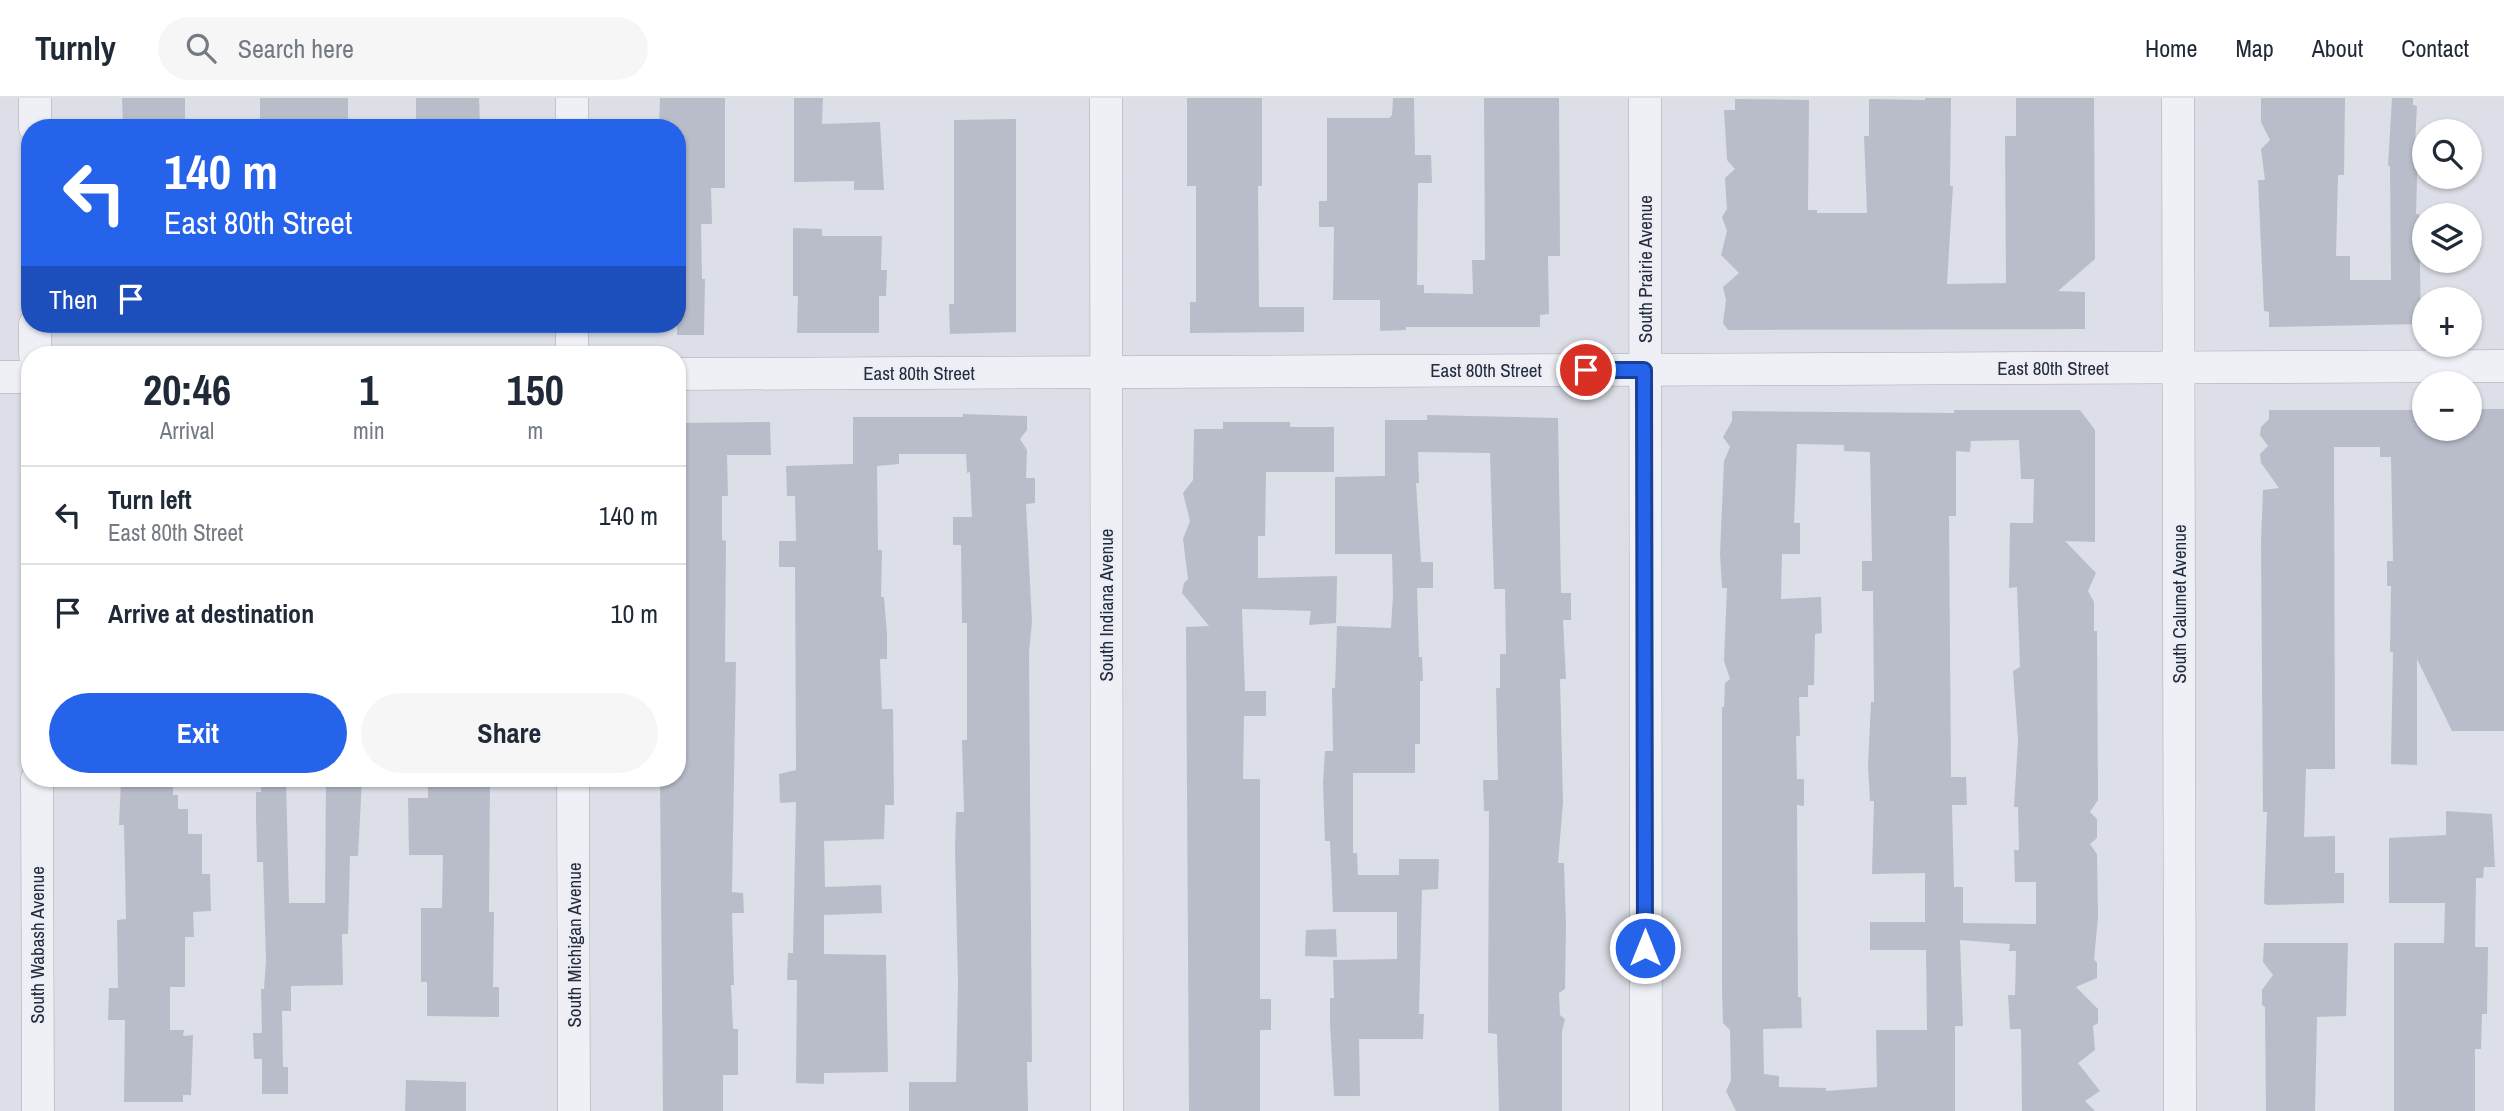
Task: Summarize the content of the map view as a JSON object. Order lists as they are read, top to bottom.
{
  "streets": {
    "street": [
      "South Prairie Avenue",
      "East 80th Street",
      "South Calumet Avenue",
      "South Indiana Avenue",
      "South Wabash Avenue",
      "South Michigan Avenue"
    ]
  },
  "crossings": [
    ["South Prairie Avenue", "East 80th Street"],
    ["East 80th Street", "South Calumet Avenue"],
    ["East 80th Street", "South Indiana Avenue"]
  ],
  "page": {
    "header": "Turnly",
    "search": "Search here",
    "nav": [
      "Home",
      "Map",
      "About",
      "Contact"
    ],
    "map_buttons": ["+", "−"],
    "turn": ["140 m", "East 80th Street"],
    "then": "Then",
    "eta": [
      "20:46",
      "Arrival",
      "1",
      "min",
      "150",
      "m"
    ],
    "list": [
      {
        "name": "Turn left",
        "note": "East 80th Street",
        "value": "140 m"
      },
      {
        "name": "Arrive at destination",
        "value": "10 m"
      }
    ],
    "buttons": ["Exit", "Share"]
  }
}
